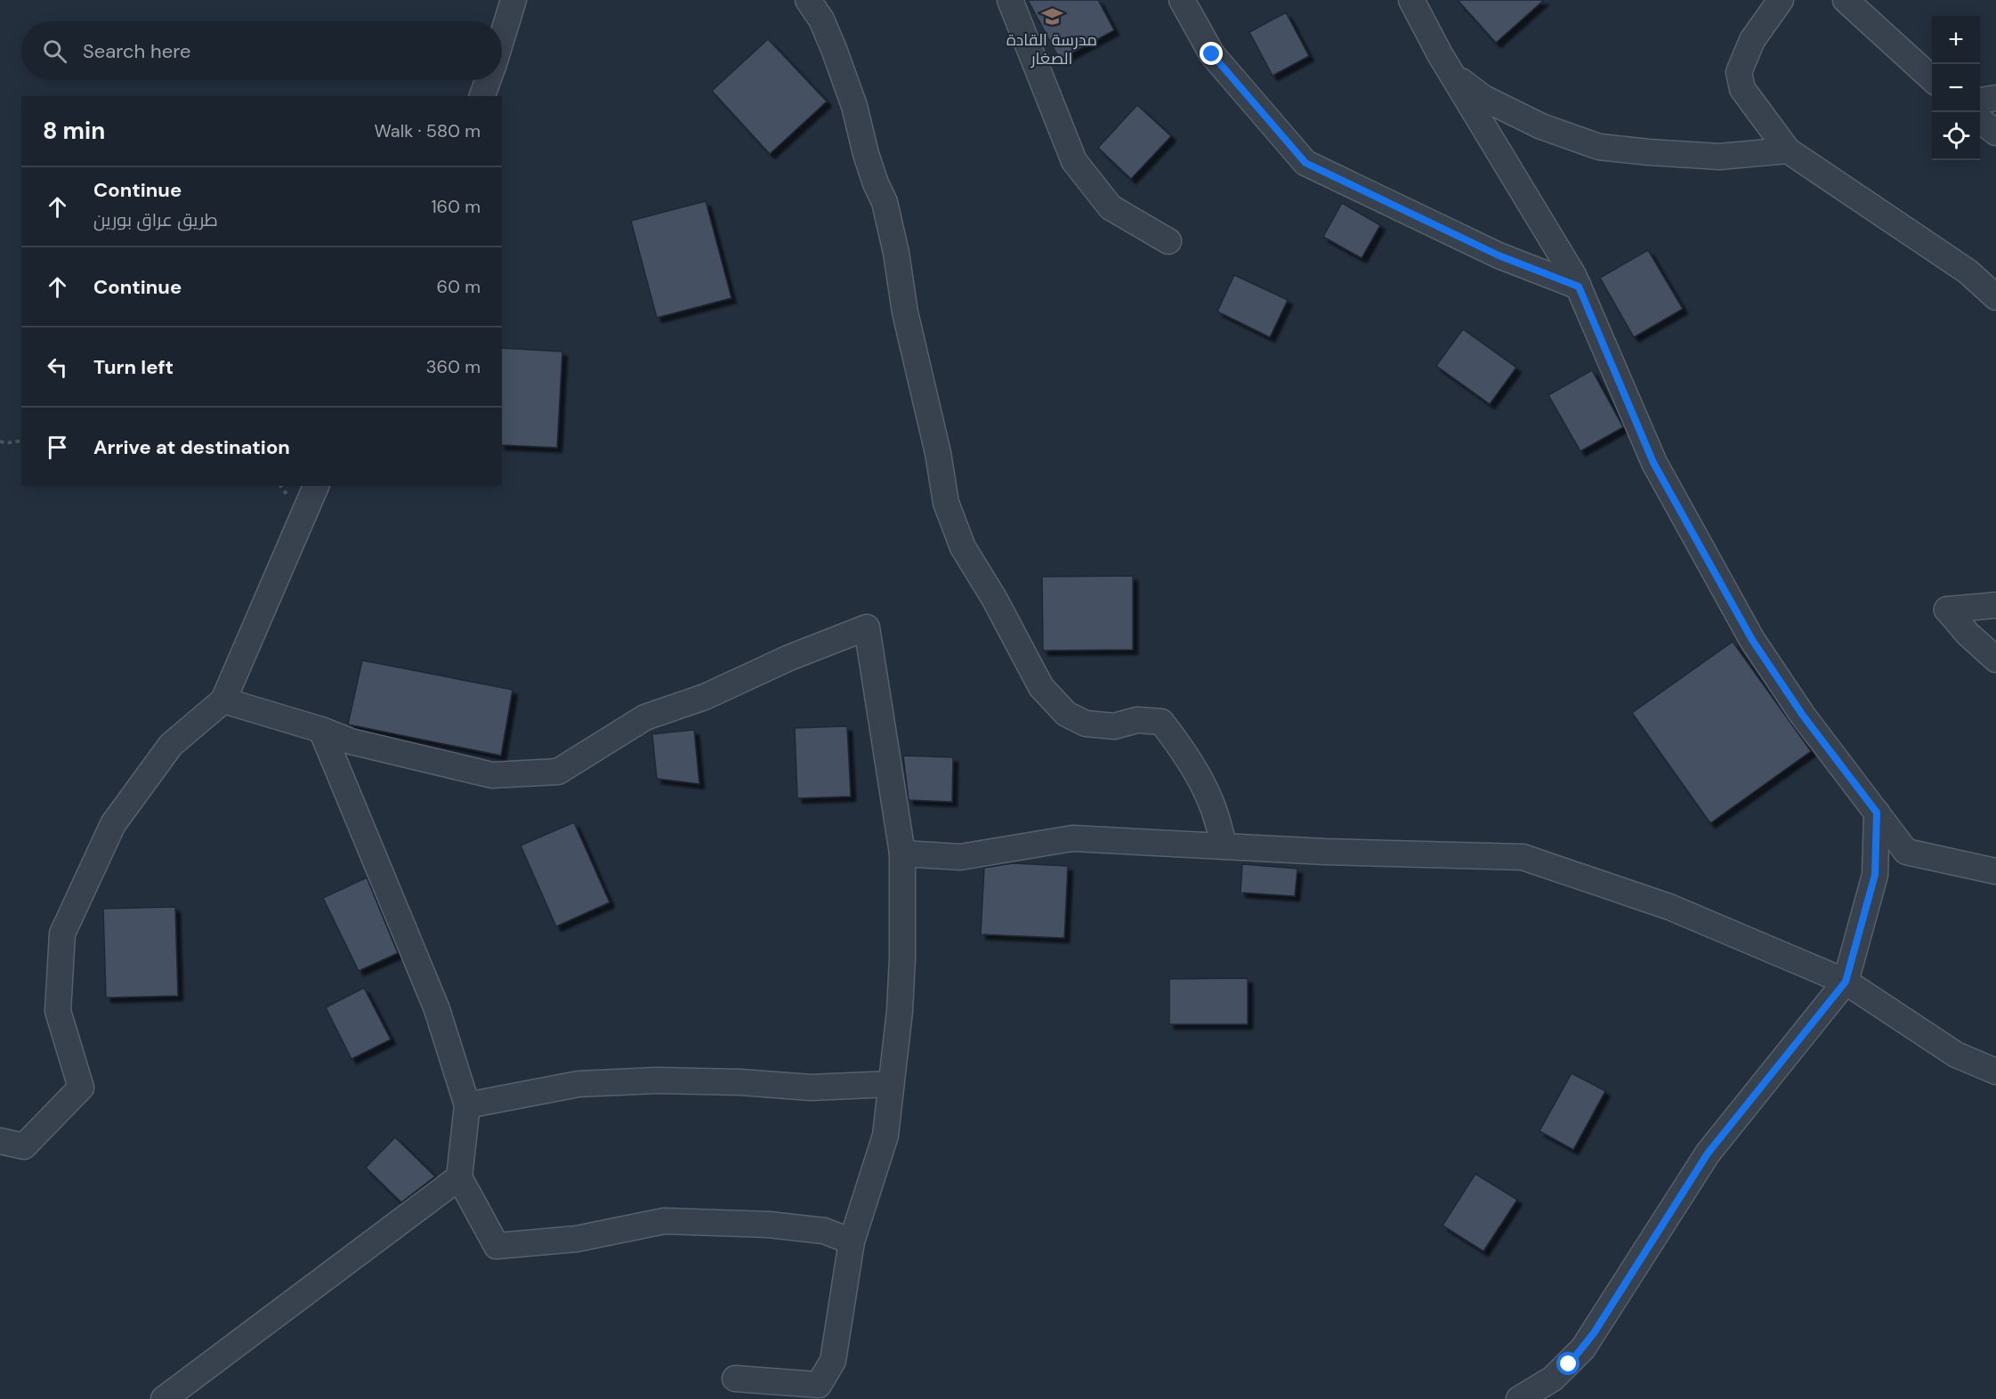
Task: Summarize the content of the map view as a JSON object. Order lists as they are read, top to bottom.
{
  "places": {
    "school or university": ["مدرسة القادة الصغار"]
  },
  "page": {
    "map_buttons": ["+", "−"],
    "search": "Search here",
    "heading": ["8 min", "Walk · 580 m"],
    "list": [
      ["Continue", "طريق عراق بورين", "160 m"],
      ["Continue", "60 m"],
      ["Turn left", "360 m"],
      "Arrive at destination"
    ]
  }
}
